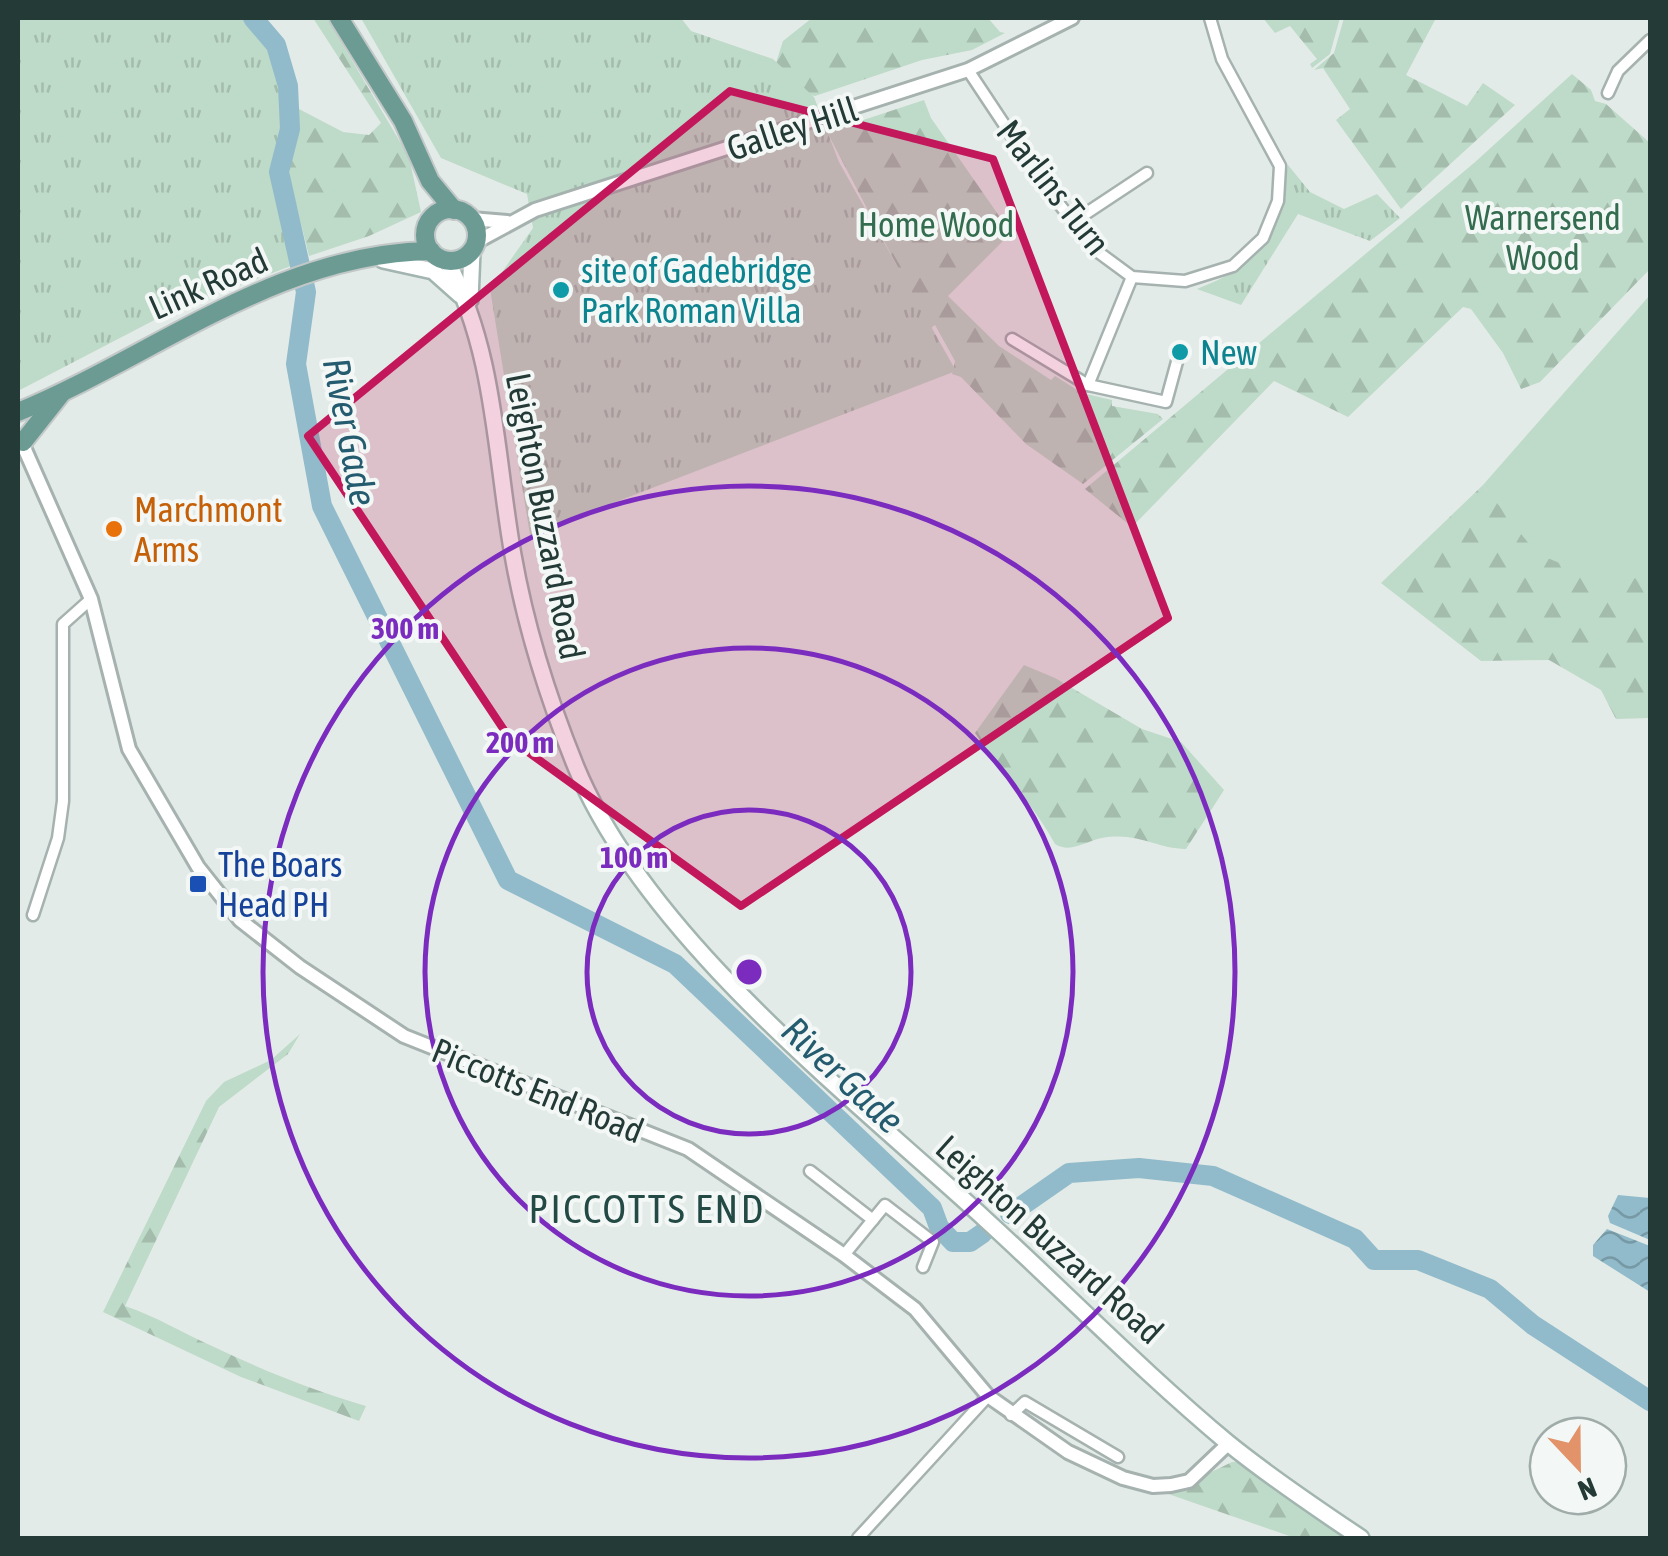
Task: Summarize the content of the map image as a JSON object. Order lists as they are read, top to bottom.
{
  "streets": {
    "main road": ["Link Road", "Leighton Buzzard Road"],
    "street": ["Galley Hill", "Marlins Turn", "Piccotts End Road"]
  },
  "crossings": [
    ["Galley Hill", "Marlins Turn"],
    ["Galley Hill", "Leighton Buzzard Road"],
    ["Link Road", "Leighton Buzzard Road"],
    ["Link Road", "Piccotts End Road"],
    ["Leighton Buzzard Road", "Piccotts End Road"]
  ],
  "districts": ["PICCOTTS END"],
  "water": ["River Gade"],
  "parks": ["Warnersend Wood", "Home Wood"],
  "places": {
    "other": ["site of Gadebridge Park Roman Villa", "New", "Marchmont Arms"],
    "transit": ["The Boars Head PH"]
  },
  "north": "bottom",
  "rings": ["300 m", "200 m", "100 m"]
}
